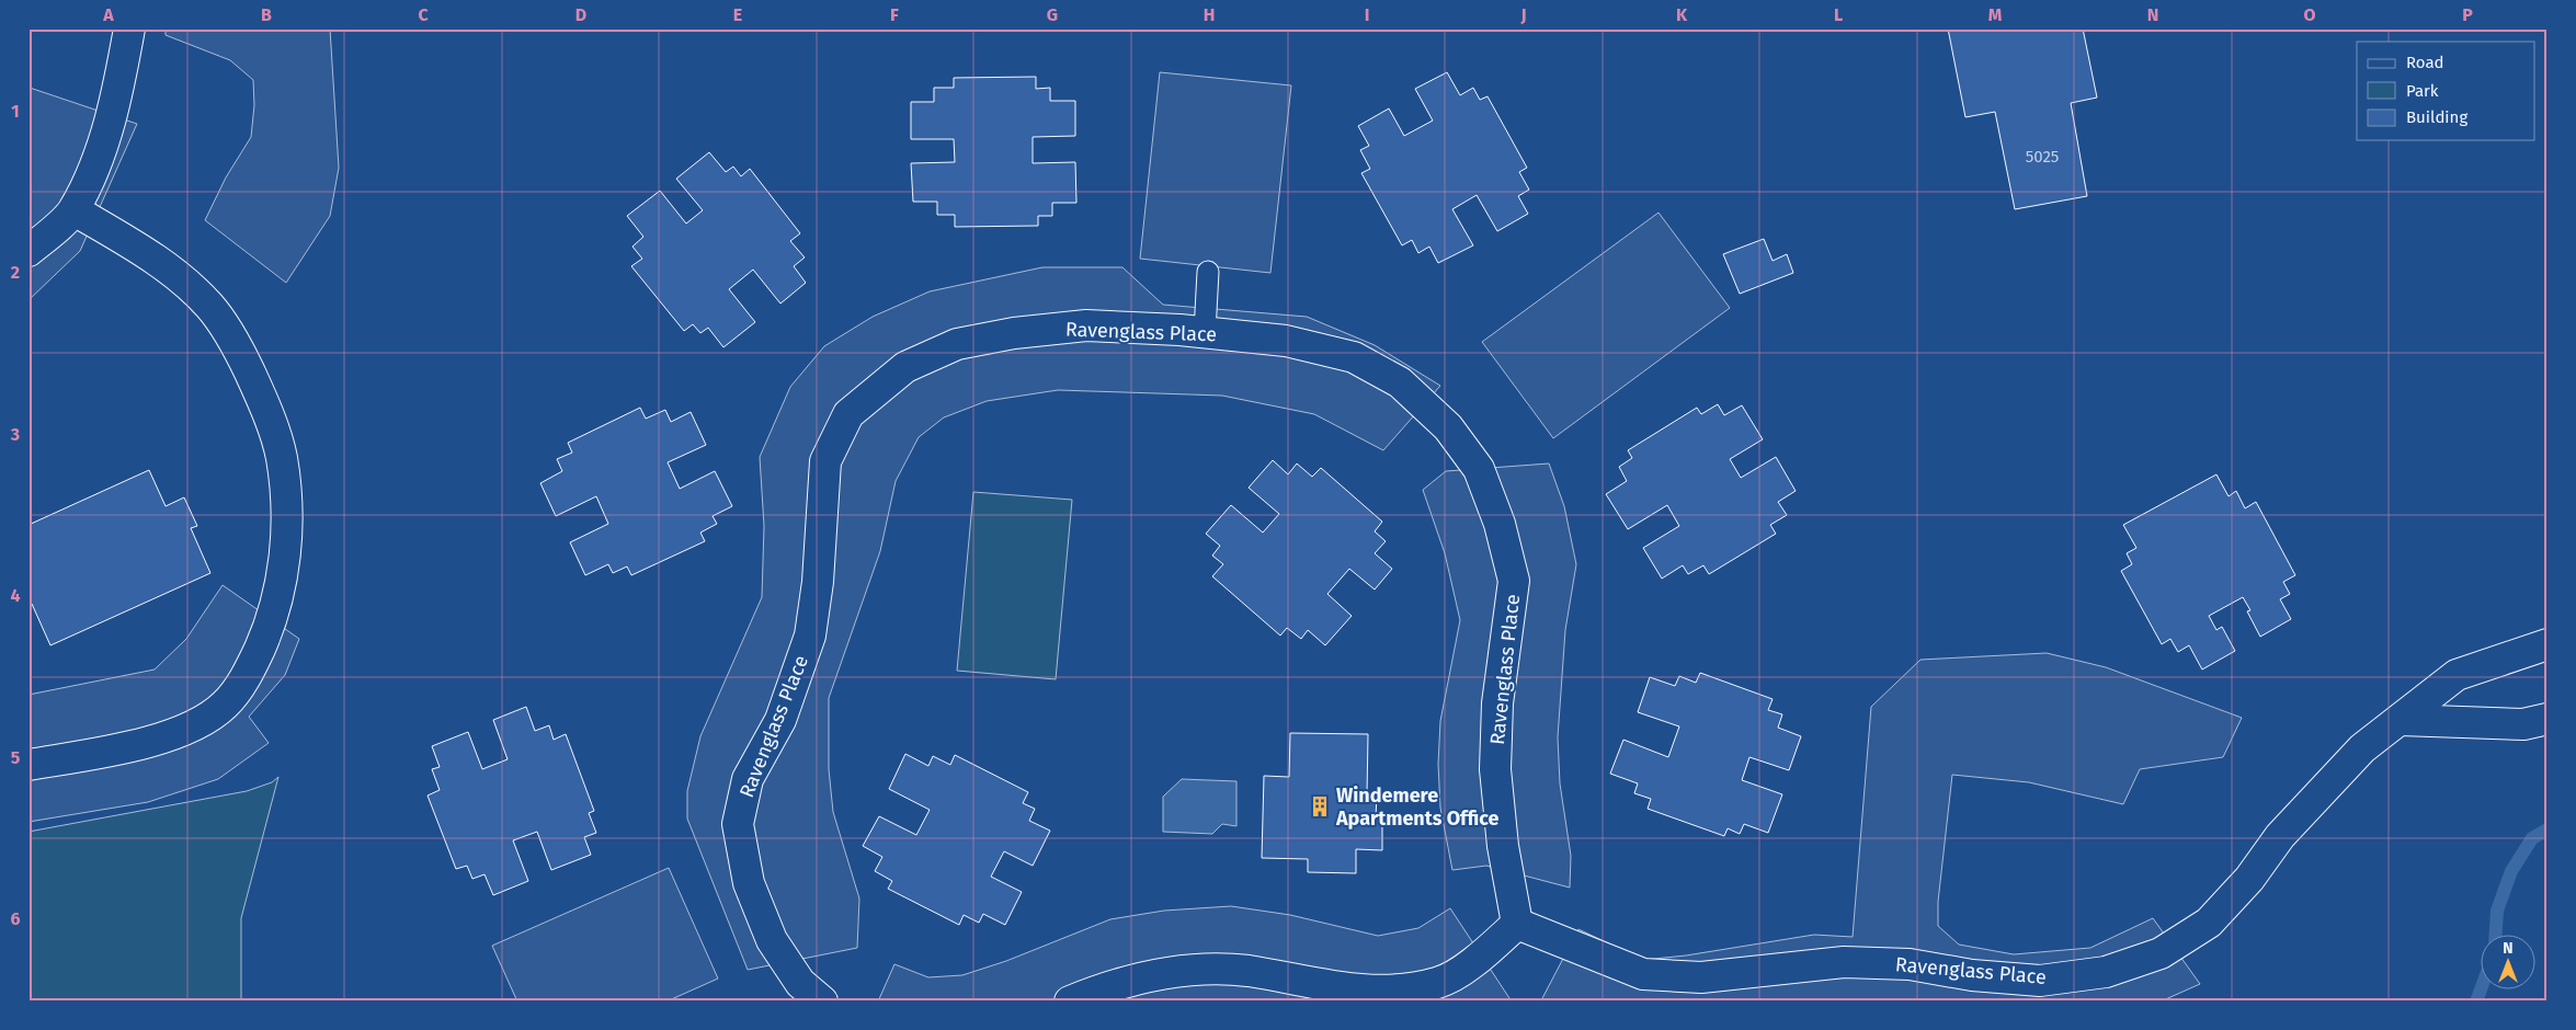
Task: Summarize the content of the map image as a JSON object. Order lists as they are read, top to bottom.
{
  "streets": {
    "street": ["Ravenglass Place"]
  },
  "places": {
    "building": ["Windemere Apartments Office"]
  },
  "house_numbers": ["5025"],
  "legend": ["Road", "Park", "Building"],
  "north": "top",
  "grid": {
    "columns": [
      "A",
      "B",
      "C",
      "D",
      "E",
      "F",
      "G",
      "H",
      "I",
      "J",
      "K",
      "L",
      "M",
      "N",
      "O",
      "P"
    ],
    "rows": [
      "1",
      "2",
      "3",
      "4",
      "5",
      "6"
    ]
  }
}
